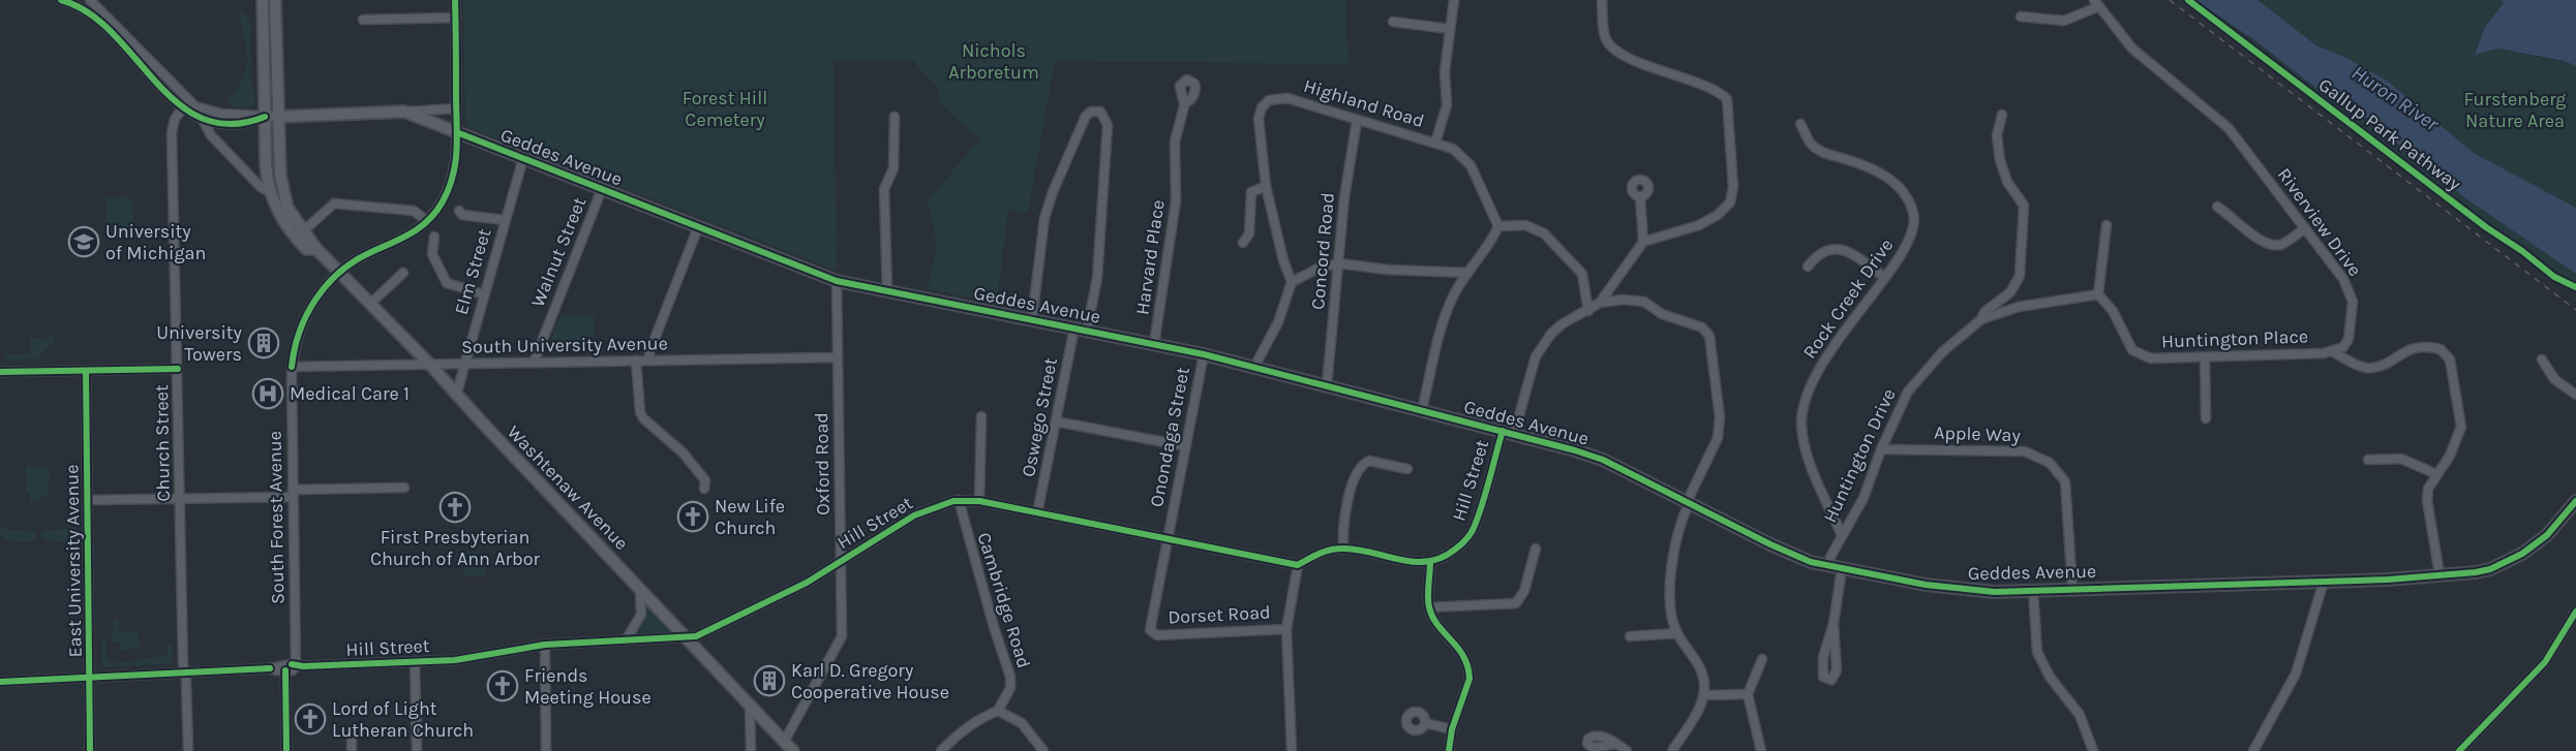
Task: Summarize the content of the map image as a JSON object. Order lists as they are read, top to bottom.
{
  "streets": {
    "main road": ["Geddes Avenue", "Washtenaw Avenue"],
    "street": [
      "Highland Road",
      "Riverview Drive",
      "Concord Road",
      "Walnut Street",
      "Harvard Place",
      "Elm Street",
      "Rock Creek Drive",
      "Huntington Place",
      "South University Avenue",
      "Oswego Street",
      "Apple Way",
      "Onondaga Street",
      "Church Street",
      "Huntington Drive",
      "Oxford Road",
      "Hill Street",
      "South Forest Avenue",
      "East University Avenue",
      "Cambridge Road",
      "Dorset Road"
    ],
    "cycle path": ["Gallup Park Pathway"]
  },
  "crossings": [
    ["Highland Road", "Concord Road"],
    ["Geddes Avenue", "Concord Road"],
    ["Geddes Avenue", "Walnut Street"],
    ["Geddes Avenue", "Harvard Place"],
    ["Geddes Avenue", "Elm Street"],
    ["Geddes Avenue", "Oswego Street"],
    ["Geddes Avenue", "Apple Way"],
    ["Geddes Avenue", "Onondaga Street"],
    ["Geddes Avenue", "Church Street"],
    ["Geddes Avenue", "Huntington Drive"],
    ["Geddes Avenue", "Oxford Road"],
    ["Geddes Avenue", "Hill Street"],
    ["Geddes Avenue", "Washtenaw Avenue"],
    ["Geddes Avenue", "South Forest Avenue"],
    ["Riverview Drive", "Huntington Place"],
    ["Walnut Street", "South University Avenue"],
    ["Elm Street", "South University Avenue"],
    ["Elm Street", "Washtenaw Avenue"],
    ["Rock Creek Drive", "Huntington Drive"],
    ["South University Avenue", "Oxford Road"],
    ["South University Avenue", "Washtenaw Avenue"],
    ["South University Avenue", "South Forest Avenue"],
    ["Oswego Street", "Hill Street"],
    ["Apple Way", "Huntington Drive"],
    ["Onondaga Street", "Hill Street"],
    ["Onondaga Street", "Dorset Road"],
    ["Church Street", "Hill Street"],
    ["Oxford Road", "Hill Street"],
    ["Oxford Road", "Washtenaw Avenue"],
    ["Hill Street", "Washtenaw Avenue"],
    ["Hill Street", "South Forest Avenue"],
    ["Hill Street", "East University Avenue"],
    ["Hill Street", "Cambridge Road"],
    ["Washtenaw Avenue", "South Forest Avenue"]
  ],
  "water": ["Huron River"],
  "parks": ["Nichols Arboretum", "Forest Hill Cemetery", "Furstenberg Nature Area"],
  "places": {
    "school or university": ["University of Michigan"],
    "building": ["University Towers", "Karl D. Gregory Cooperative House"],
    "hospital": ["Medical Care 1"],
    "church": [
      "First Presbyterian Church of Ann Arbor",
      "New Life Church",
      "Friends Meeting House",
      "Lord of Light Lutheran Church"
    ]
  }
}
